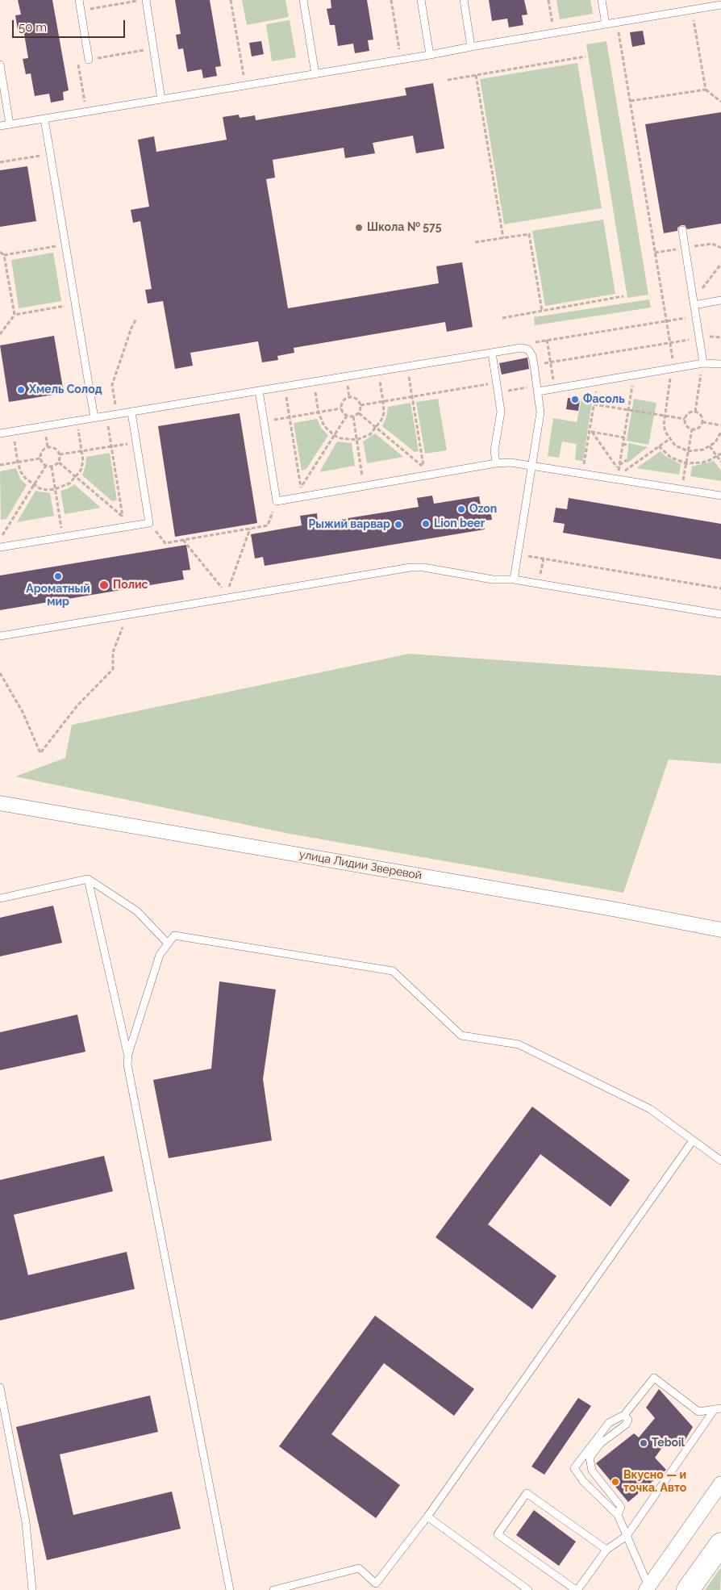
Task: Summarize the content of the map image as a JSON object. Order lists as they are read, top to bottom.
{
  "streets": {
    "street": ["улица Лидии Зверевой"]
  },
  "places": [
    "Школа № 575",
    "Хмель Солод",
    "Фасоль",
    "Ozon",
    "Lion beer",
    "Рыжий варвар",
    "Ароматный мир",
    "Полис",
    "Teboil",
    "Вкусно — и точка. Авто"
  ],
  "scale_bar": "50 m"
}
